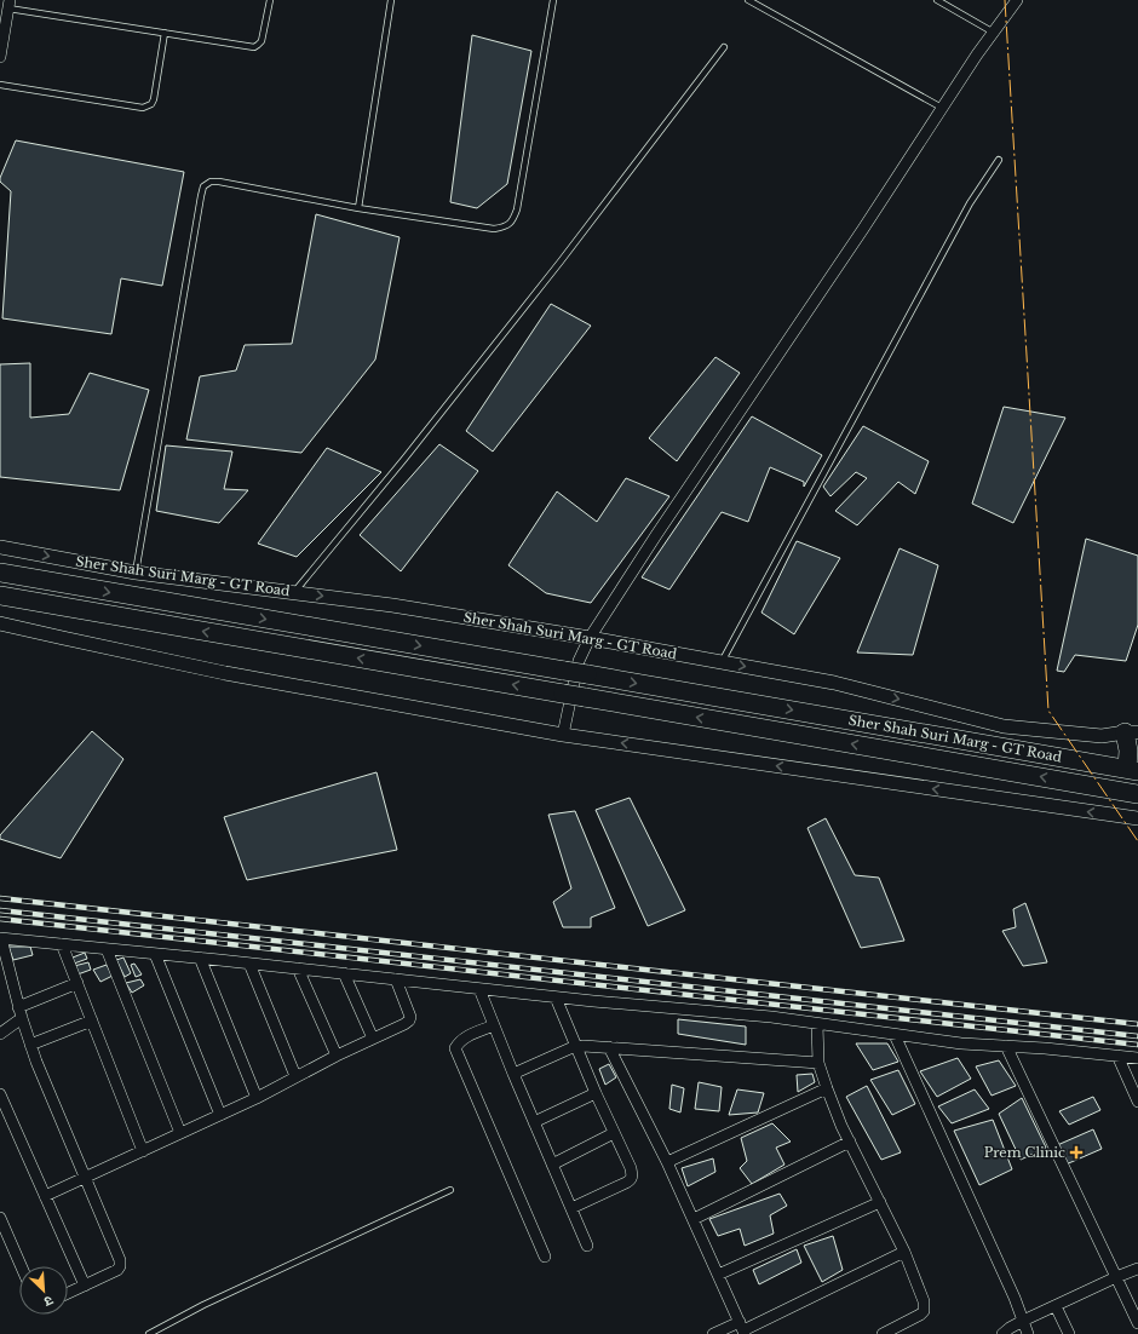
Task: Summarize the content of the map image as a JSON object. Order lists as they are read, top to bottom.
{
  "streets": {
    "highway": ["Sher Shah Suri Marg - GT Road"]
  },
  "places": {
    "health": ["Prem Clinic"]
  },
  "north": "bottom right"
}
